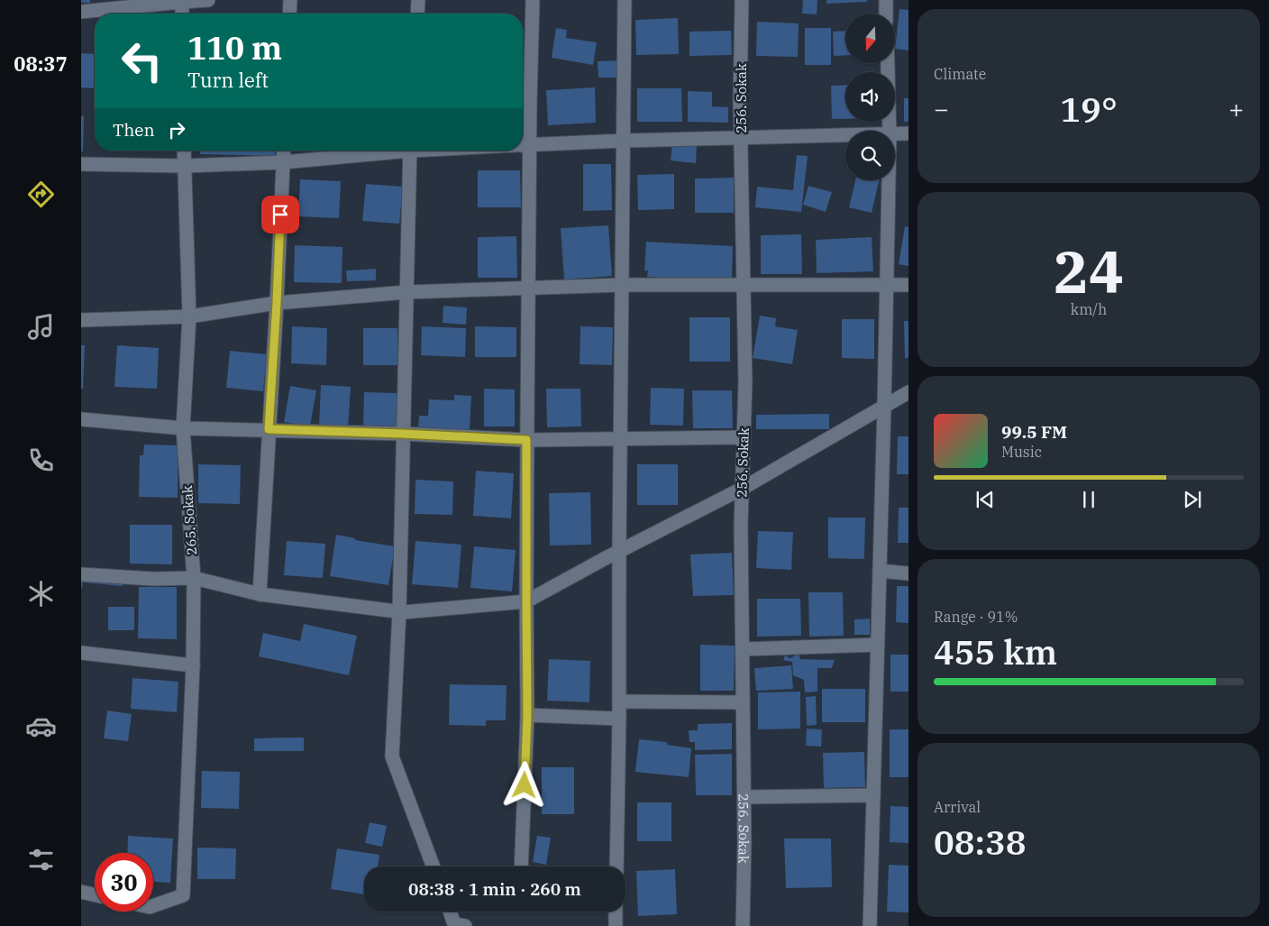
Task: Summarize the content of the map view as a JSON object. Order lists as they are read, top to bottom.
{
  "streets": {
    "street": ["256. Sokak", "265. Sokak"]
  },
  "north": "bottom",
  "page": {
    "tabs": "08:37",
    "tile": [
      "Climate",
      ["24", "km/h"],
      ["Range · 91%", "455 km"],
      ["Arrival", "08:38"]
    ],
    "turn": ["110 m", "Turn left"],
    "heat": ["−", "19°", "+"],
    "then": "Then",
    "song": ["99.5 FM", "Music"],
    "limit": "30",
    "trip": "08:38 · 1 min · 260 m"
  }
}
